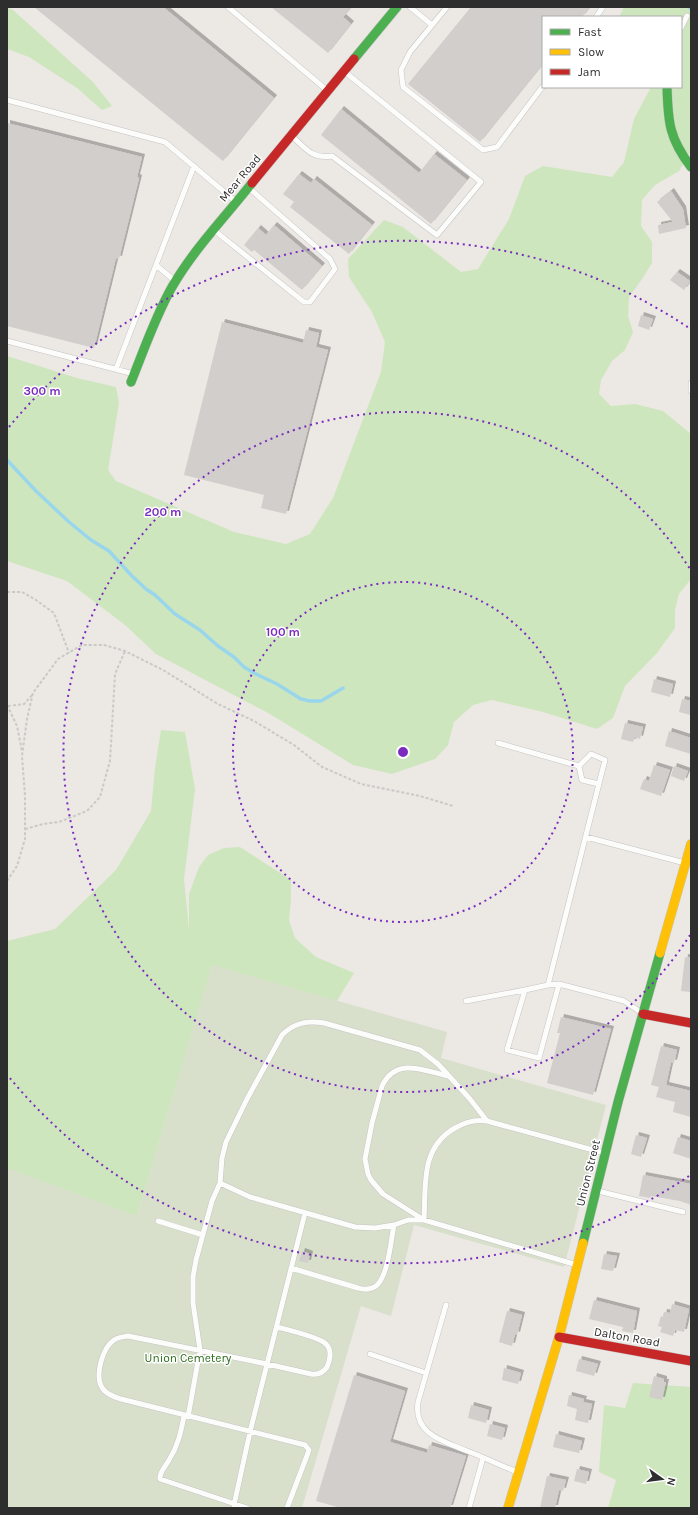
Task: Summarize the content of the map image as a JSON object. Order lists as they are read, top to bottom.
{
  "streets": {
    "street": ["Mear Road", "Union Street", "Dalton Road"]
  },
  "crossings": [
    ["Union Street", "Dalton Road"]
  ],
  "parks": ["Union Cemetery"],
  "legend": ["Fast", "Slow", "Jam"],
  "north": "right",
  "rings": ["300 m", "200 m", "100 m"]
}
